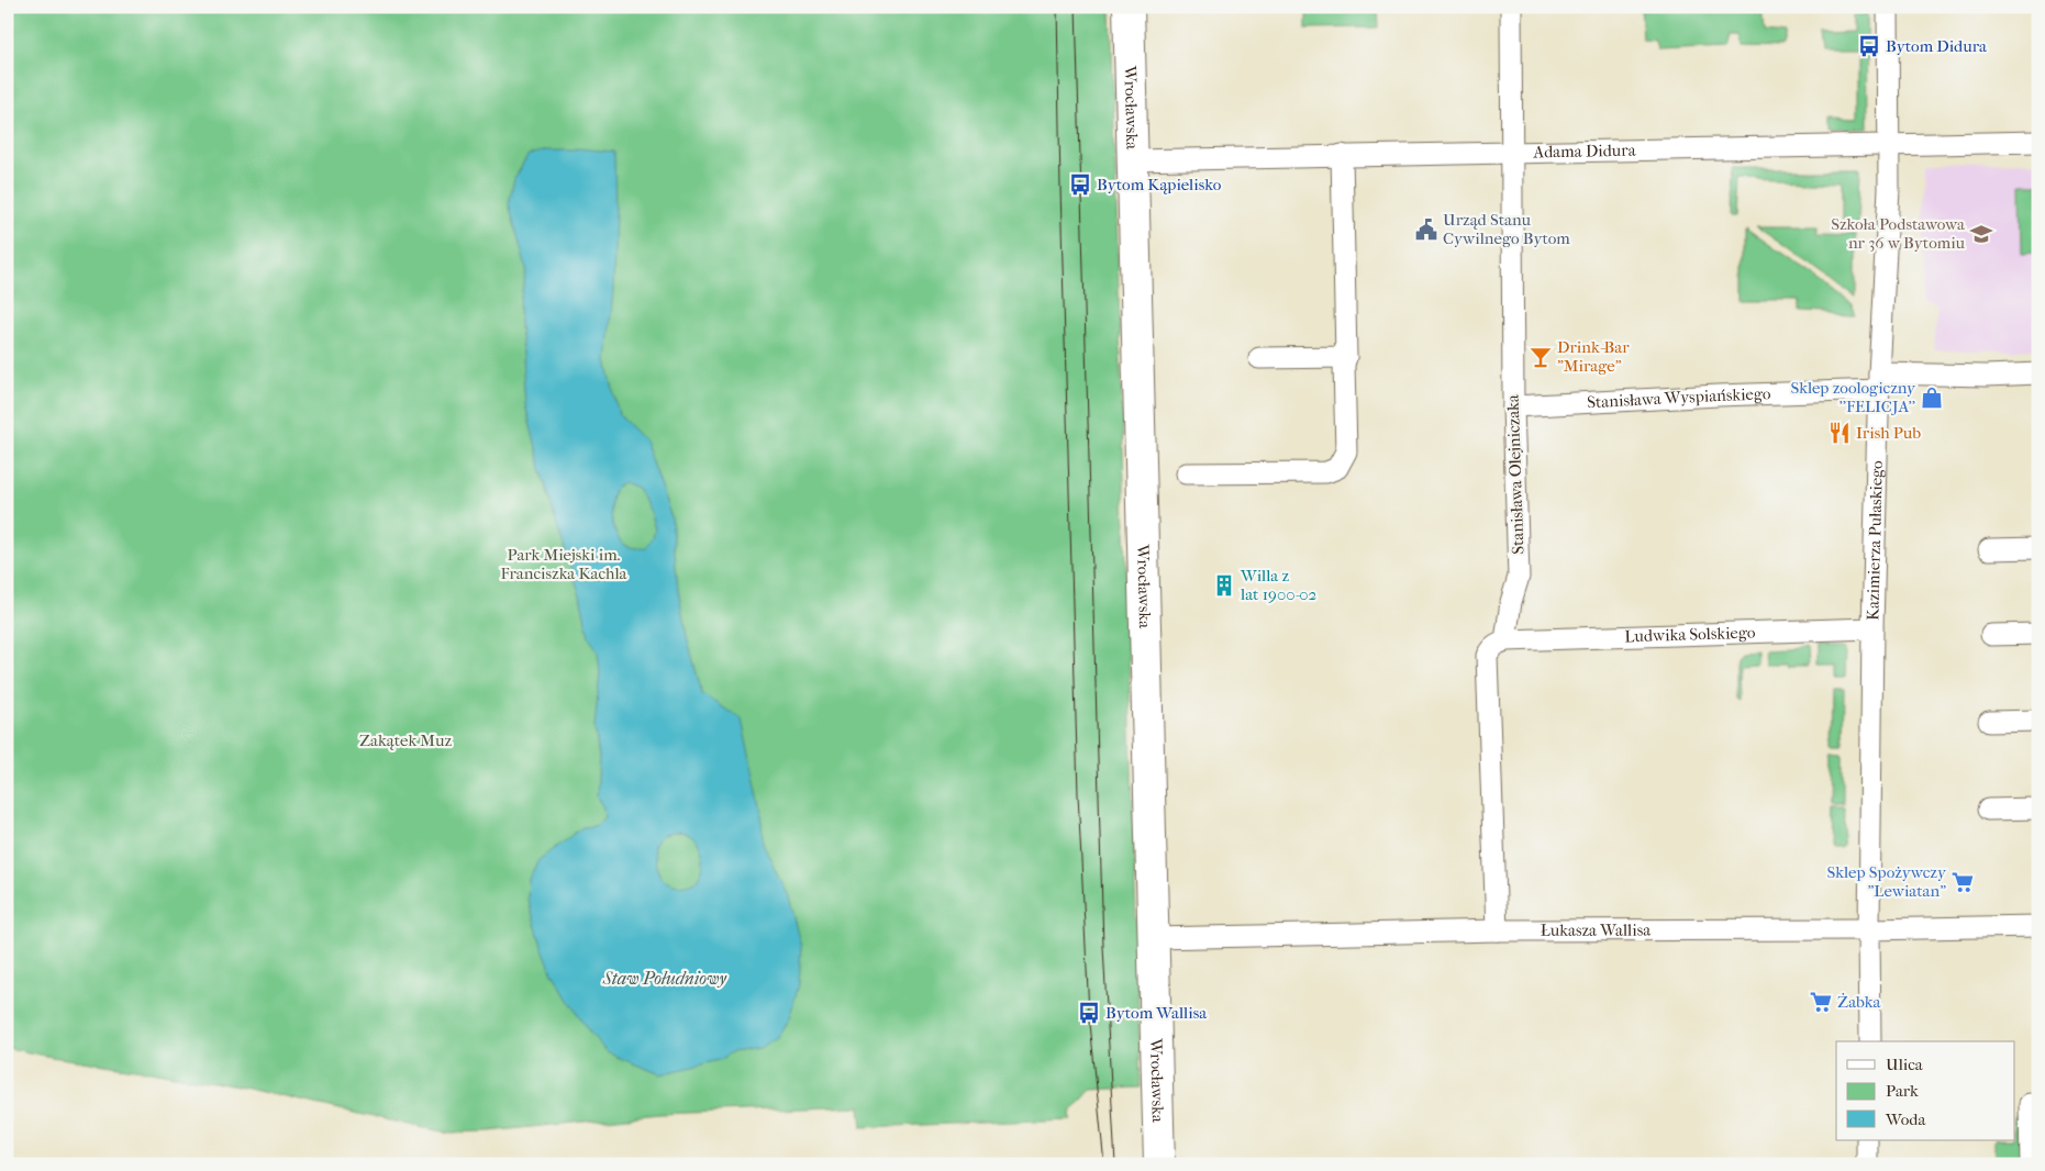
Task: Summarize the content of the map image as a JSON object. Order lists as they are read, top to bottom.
{
  "streets": {
    "main road": ["Wrocławska"],
    "street": [
      "Adama Didura",
      "Stanisława Wyspiańskiego",
      "Stanisława Olejniczaka",
      "Kazimierza Pułaskiego",
      "Ludwika Solskiego",
      "Łukasza Wallisa"
    ]
  },
  "crossings": [
    ["Wrocławska", "Adama Didura"],
    ["Wrocławska", "Łukasza Wallisa"],
    ["Adama Didura", "Stanisława Olejniczaka"],
    ["Adama Didura", "Kazimierza Pułaskiego"],
    ["Stanisława Wyspiańskiego", "Stanisława Olejniczaka"],
    ["Stanisława Wyspiańskiego", "Kazimierza Pułaskiego"],
    ["Stanisława Olejniczaka", "Ludwika Solskiego"],
    ["Kazimierza Pułaskiego", "Ludwika Solskiego"],
    ["Kazimierza Pułaskiego", "Łukasza Wallisa"]
  ],
  "water": ["Staw Południowy"],
  "parks": ["Park Miejski im. Franciszka Kachla", "Zakątek Muz"],
  "places": {
    "bus stop": ["Bytom Didura", "Bytom Kąpielisko", "Bytom Wallisa"],
    "public building": ["Urząd Stanu Cywilnego Bytom"],
    "school or university": ["Szkoła Podstawowa nr 36 w Bytomiu"],
    "bar": ["Drink-Bar \"Mirage\""],
    "shop": ["Sklep zoologiczny ''FELICJA''"],
    "restaurant": ["Irish Pub"],
    "building": ["Willa z lat 1900-02"],
    "supermarket": ["Sklep Spożywczy \"Lewiatan\"", "Żabka"]
  },
  "legend": ["Ulica", "Park", "Woda"]
}
